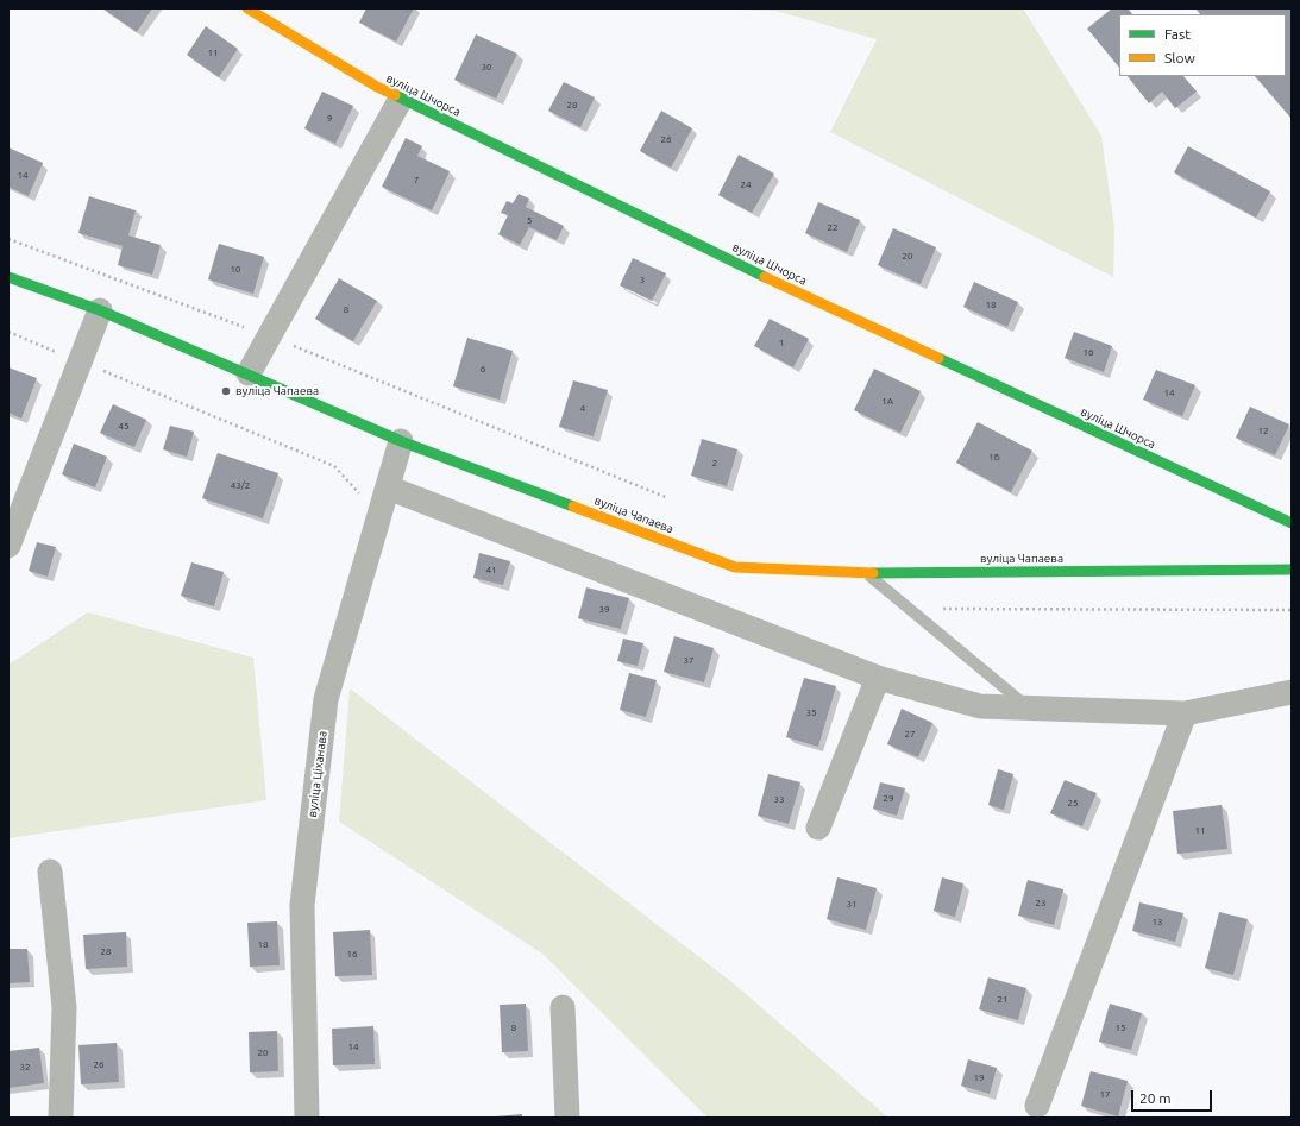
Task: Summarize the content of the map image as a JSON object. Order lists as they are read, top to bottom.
{
  "streets": {
    "street": ["вуліца Шчорса", "вуліца Чапаева", "вуліца Ціханава"]
  },
  "crossings": [
    ["вуліца Чапаева", "вуліца Ціханава"]
  ],
  "places": ["вуліца Чапаева"],
  "house_numbers": [
    "11",
    "30",
    "28",
    "9",
    "26",
    "14",
    "7",
    "24",
    "5",
    "22",
    "20",
    "10",
    "3",
    "18",
    "8",
    "1",
    "16",
    "6",
    "14",
    "1А",
    "4",
    "45",
    "12",
    "1Б",
    "2",
    "43/2",
    "41",
    "39",
    "37",
    "35",
    "27",
    "29",
    "33",
    "25",
    "11",
    "23",
    "31",
    "13",
    "18",
    "28",
    "16",
    "21",
    "8",
    "15",
    "14",
    "20",
    "26",
    "32",
    "19",
    "17"
  ],
  "legend": ["Fast", "Slow"],
  "scale_bar": "20 m"
}
